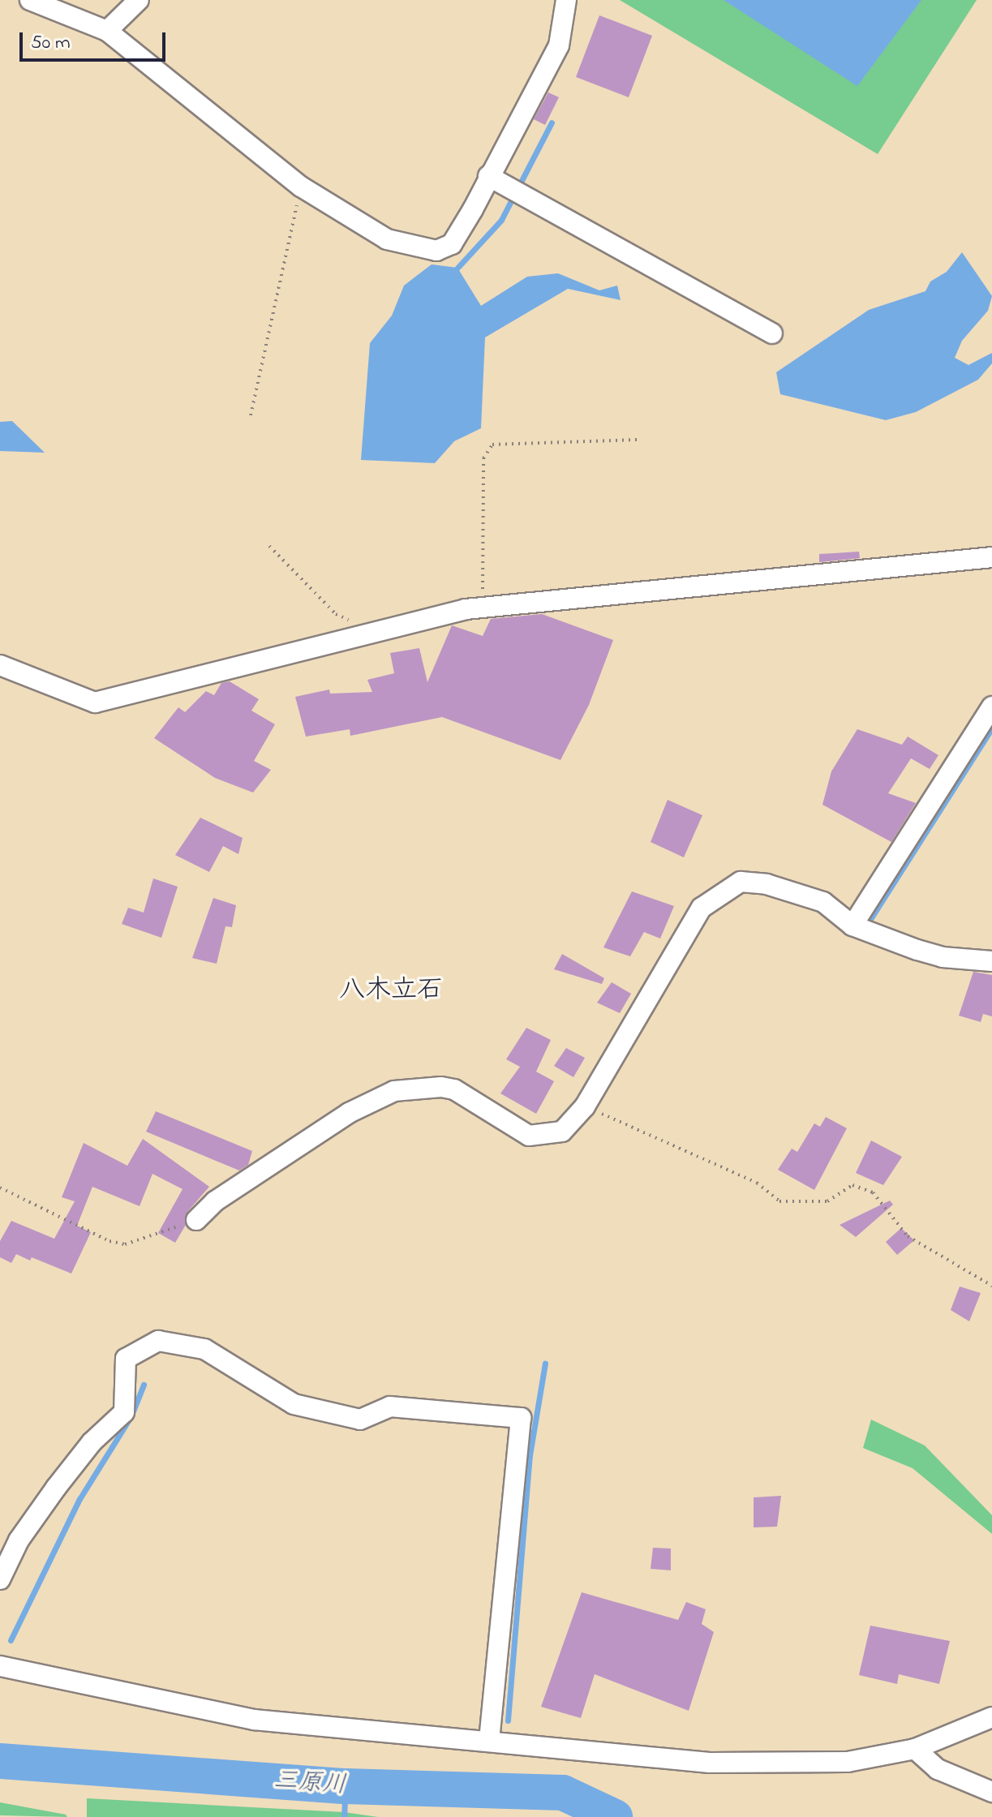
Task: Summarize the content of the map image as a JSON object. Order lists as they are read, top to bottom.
{
  "districts": ["八木立石"],
  "water": ["三原川"],
  "scale_bar": "50 m"
}
